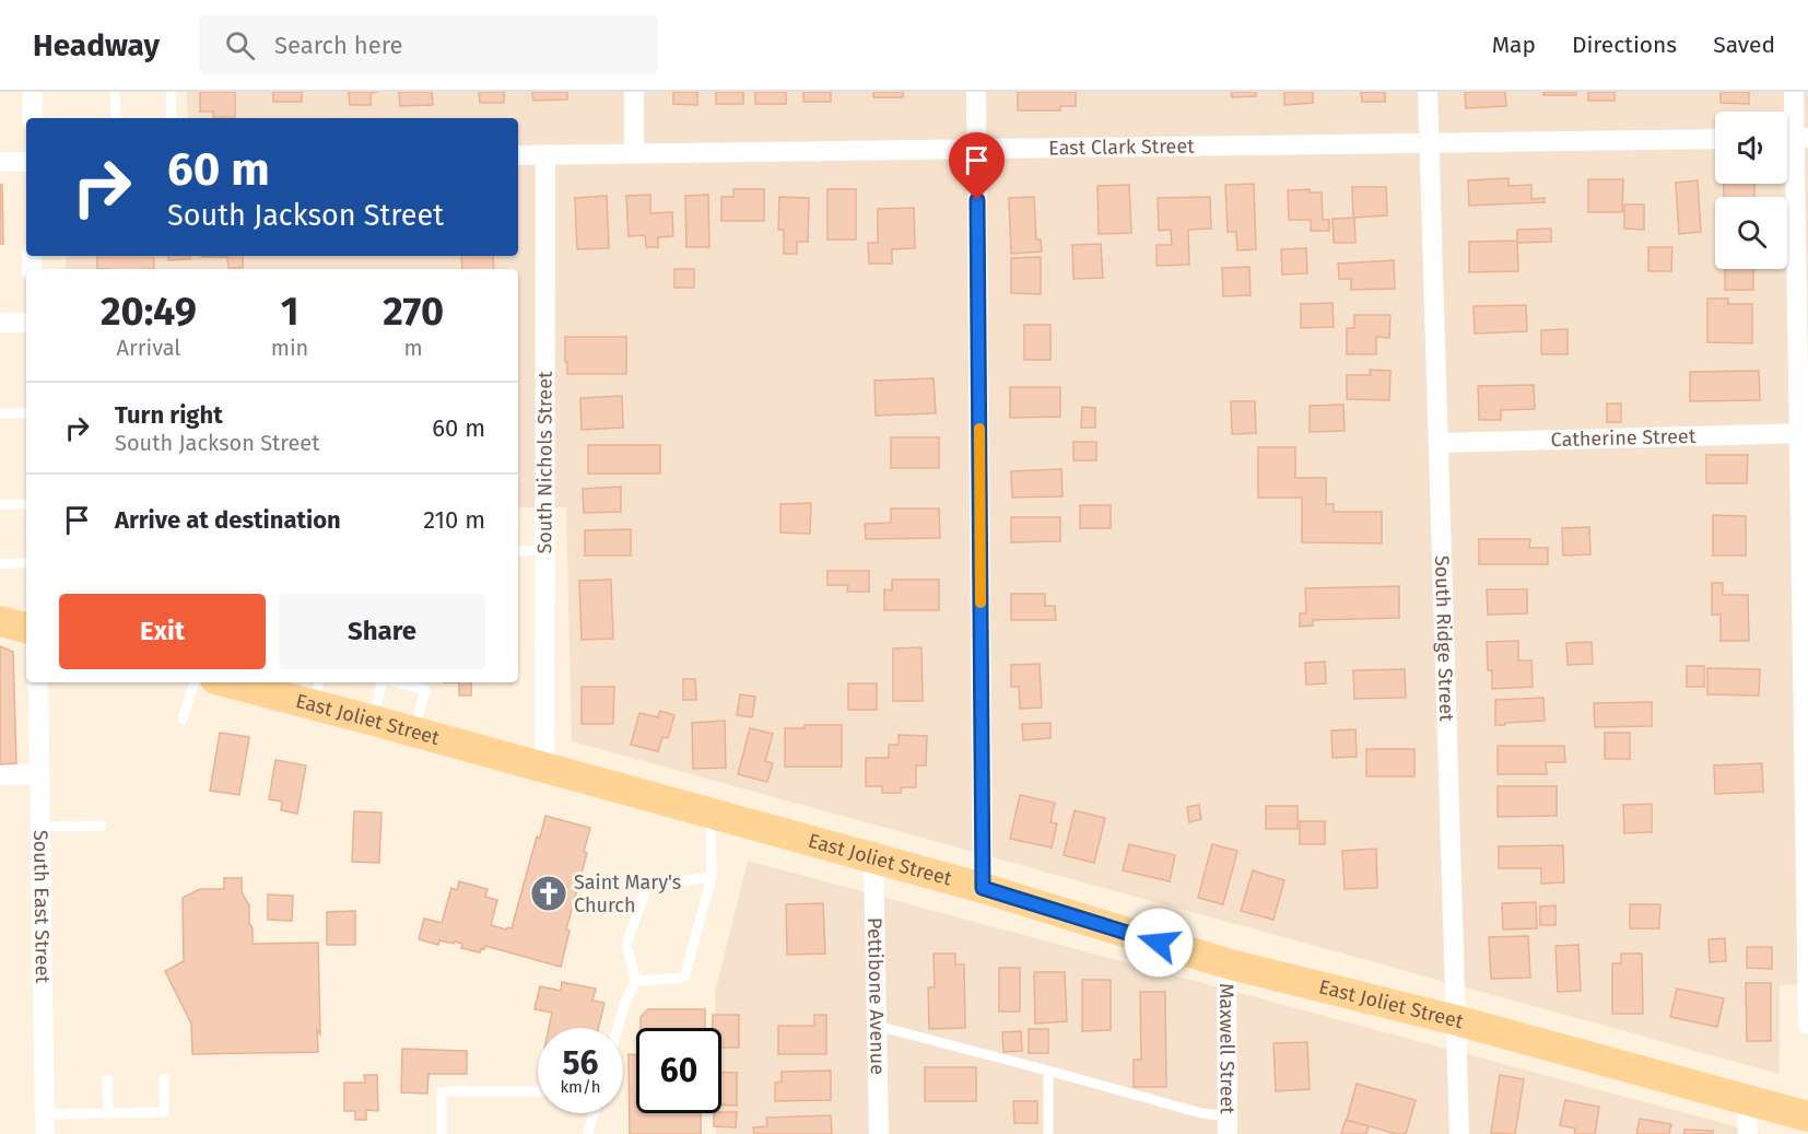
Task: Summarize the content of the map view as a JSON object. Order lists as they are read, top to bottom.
{
  "streets": {
    "main road": ["East Joliet Street"],
    "street": [
      "East Clark Street",
      "Catherine Street",
      "South Nichols Street",
      "South Ridge Street",
      "South East Street",
      "Pettibone Avenue",
      "Maxwell Street"
    ]
  },
  "crossings": [
    ["East Clark Street", "South Nichols Street"],
    ["East Clark Street", "South Ridge Street"],
    ["Catherine Street", "South Ridge Street"],
    ["South Nichols Street", "East Joliet Street"],
    ["South Ridge Street", "East Joliet Street"],
    ["East Joliet Street", "Pettibone Avenue"],
    ["East Joliet Street", "Maxwell Street"]
  ],
  "places": {
    "church": ["Saint Mary's Church"]
  },
  "page": {
    "header": "Headway",
    "search": "Search here",
    "nav": ["Map", "Directions", "Saved"],
    "turn": ["60 m", "South Jackson Street"],
    "eta": [
      "20:49",
      "Arrival",
      "1",
      "min",
      "270",
      "m"
    ],
    "list": [
      {
        "name": "Turn right",
        "note": "South Jackson Street",
        "value": "60 m"
      },
      {
        "name": "Arrive at destination",
        "value": "210 m"
      }
    ],
    "buttons": ["Exit", "Share"],
    "speed": "56 km/h",
    "limit": "60"
  }
}
